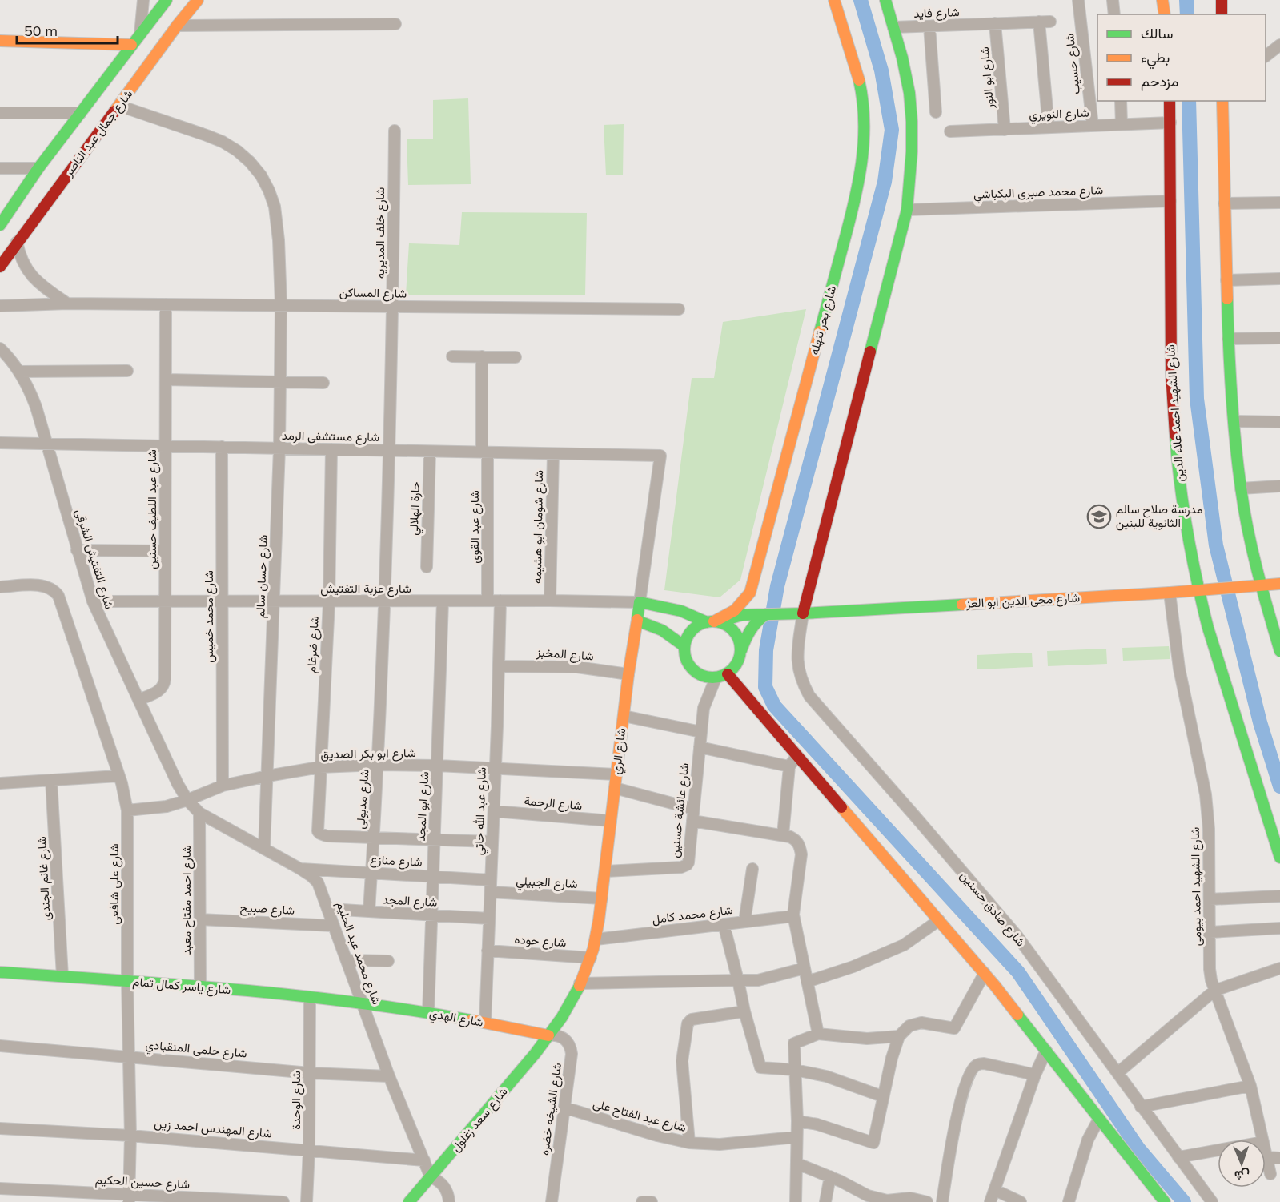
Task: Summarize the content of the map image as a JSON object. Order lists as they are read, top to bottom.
{
  "streets": {
    "main road": [
      "شارع جمال عبد الناصر",
      "شارع بحر تنهله",
      "شارع الشهيد احمد علاء الدين",
      "شارع محى الدين ابو العز",
      "شارع الري",
      "شارع ياسر كمال تمام",
      "شارع الهدي",
      "شارع سعد زغلول"
    ],
    "street": [
      "شارع فايد",
      "شارع حسيب",
      "شارع ابو النور",
      "شارع النويري",
      "شارع محمد صبرى البكباشي",
      "شارع خلف المديريه",
      "شارع المساكن",
      "شارع مستشفى الرمد",
      "حارة الهلالي",
      "شارع عبد اللطيف حسنين",
      "شارع عبد القوى",
      "شارع شومان ابو هشيمه",
      "شارع التفتيش الشرقى",
      "شارع حسان سالم",
      "شارع عزبة التفتيش",
      "شارع محمد خميس",
      "شارع ضرغام",
      "شارع المخبز",
      "شارع ابو بكر الصديق",
      "شارع مدبولى",
      "شارع الرحمة",
      "شارع ابو المجد",
      "شارع عائشة حسنين",
      "شارع عبد الله حاتي",
      "شارع منازع",
      "شارع غانم الجندى",
      "شارع الجبيلي",
      "شارع على شافعى",
      "شارع الشهيد احمد بيومى",
      "شارع احمد مفتاح معبد",
      "شارع المجد",
      "شارع صبيح",
      "شارع صادق حسنين",
      "شارع محمد كامل",
      "شارع حوده",
      "شارع محمد عبد الحليم",
      "شارع حلمى المنقبادي",
      "شارع الوحدة",
      "شارع الشيخه خضره",
      "شارع عبد الفتاح على",
      "شارع المهندس احمد زين",
      "شارع حسين الحكيم"
    ]
  },
  "crossings": [
    ["شارع فايد", "شارع ابو النور"],
    ["شارع فايد", "شارع النويري"],
    ["شارع حسيب", "شارع النويري"],
    ["شارع ابو النور", "شارع النويري"],
    ["شارع النويري", "شارع الشهيد احمد علاء الدين"],
    ["شارع جمال عبد الناصر", "شارع حسان سالم"],
    ["شارع محمد صبرى البكباشي", "شارع الشهيد احمد علاء الدين"],
    ["شارع خلف المديريه", "شارع المساكن"],
    ["شارع خلف المديريه", "شارع مستشفى الرمد"],
    ["شارع خلف المديريه", "شارع مدبولى"],
    ["شارع المساكن", "شارع عبد اللطيف حسنين"],
    ["شارع المساكن", "شارع حسان سالم"],
    ["شارع بحر تنهله", "شارع محى الدين ابو العز"],
    ["شارع بحر تنهله", "شارع عائشة حسنين"],
    ["شارع الشهيد احمد علاء الدين", "شارع محى الدين ابو العز"],
    ["شارع مستشفى الرمد", "حارة الهلالي"],
    ["شارع مستشفى الرمد", "شارع عبد اللطيف حسنين"],
    ["شارع مستشفى الرمد", "شارع عبد القوى"],
    ["شارع مستشفى الرمد", "شارع شومان ابو هشيمه"],
    ["شارع مستشفى الرمد", "شارع التفتيش الشرقى"],
    ["شارع مستشفى الرمد", "شارع حسان سالم"],
    ["شارع مستشفى الرمد", "شارع محمد خميس"],
    ["شارع مستشفى الرمد", "شارع ضرغام"],
    ["شارع مستشفى الرمد", "شارع الري"],
    ["شارع مستشفى الرمد", "شارع مدبولى"],
    ["شارع عبد اللطيف حسنين", "شارع التفتيش الشرقى"],
    ["شارع عبد اللطيف حسنين", "شارع عزبة التفتيش"],
    ["شارع عبد القوى", "شارع عزبة التفتيش"],
    ["شارع شومان ابو هشيمه", "شارع عزبة التفتيش"],
    ["شارع التفتيش الشرقى", "شارع عزبة التفتيش"],
    ["شارع التفتيش الشرقى", "شارع ابو بكر الصديق"],
    ["شارع التفتيش الشرقى", "شارع محمد عبد الحليم"],
    ["شارع حسان سالم", "شارع عزبة التفتيش"],
    ["شارع حسان سالم", "شارع ابو بكر الصديق"],
    ["شارع حسان سالم", "شارع محمد عبد الحليم"],
    ["شارع عزبة التفتيش", "شارع محمد خميس"],
    ["شارع عزبة التفتيش", "شارع ضرغام"],
    ["شارع عزبة التفتيش", "شارع الري"],
    ["شارع عزبة التفتيش", "شارع مدبولى"],
    ["شارع عزبة التفتيش", "شارع ابو المجد"],
    ["شارع عزبة التفتيش", "شارع عبد الله حاتي"],
    ["شارع محى الدين ابو العز", "شارع عائشة حسنين"],
    ["شارع محى الدين ابو العز", "شارع الشهيد احمد بيومى"],
    ["شارع محى الدين ابو العز", "شارع صادق حسنين"],
    ["شارع محمد خميس", "شارع ابو بكر الصديق"],
    ["شارع ضرغام", "شارع ابو بكر الصديق"],
    ["شارع ضرغام", "شارع مدبولى"],
    ["شارع المخبز", "شارع الري"],
    ["شارع المخبز", "شارع عبد الله حاتي"],
    ["شارع الري", "شارع ابو بكر الصديق"],
    ["شارع الري", "شارع الرحمة"],
    ["شارع الري", "شارع عائشة حسنين"],
    ["شارع الري", "شارع الجبيلي"],
    ["شارع الري", "شارع محمد كامل"],
    ["شارع الري", "شارع حوده"],
    ["شارع الري", "شارع الهدي"],
    ["شارع الري", "شارع الشيخه خضره"],
    ["شارع الري", "شارع سعد زغلول"],
    ["شارع ابو بكر الصديق", "شارع مدبولى"],
    ["شارع ابو بكر الصديق", "شارع ابو المجد"],
    ["شارع ابو بكر الصديق", "شارع عبد الله حاتي"],
    ["شارع ابو بكر الصديق", "شارع على شافعى"],
    ["شارع ابو بكر الصديق", "شارع محمد عبد الحليم"],
    ["شارع مدبولى", "شارع منازع"],
    ["شارع مدبولى", "شارع المجد"],
    ["شارع الرحمة", "شارع عبد الله حاتي"],
    ["شارع ابو المجد", "شارع منازع"],
    ["شارع ابو المجد", "شارع المجد"],
    ["شارع ابو المجد", "شارع الهدي"],
    ["شارع عبد الله حاتي", "شارع منازع"],
    ["شارع عبد الله حاتي", "شارع الجبيلي"],
    ["شارع عبد الله حاتي", "شارع المجد"],
    ["شارع عبد الله حاتي", "شارع حوده"],
    ["شارع عبد الله حاتي", "شارع الهدي"],
    ["شارع منازع", "شارع محمد عبد الحليم"],
    ["شارع غانم الجندى", "شارع ياسر كمال تمام"],
    ["شارع على شافعى", "شارع ياسر كمال تمام"],
    ["شارع على شافعى", "شارع حلمى المنقبادي"],
    ["شارع على شافعى", "شارع المهندس احمد زين"],
    ["شارع على شافعى", "شارع حسين الحكيم"],
    ["شارع احمد مفتاح معبد", "شارع صبيح"],
    ["شارع احمد مفتاح معبد", "شارع محمد عبد الحليم"],
    ["شارع احمد مفتاح معبد", "شارع ياسر كمال تمام"],
    ["شارع المجد", "شارع محمد عبد الحليم"],
    ["شارع صبيح", "شارع محمد عبد الحليم"],
    ["شارع محمد عبد الحليم", "شارع ياسر كمال تمام"],
    ["شارع محمد عبد الحليم", "شارع الهدي"],
    ["شارع محمد عبد الحليم", "شارع حلمى المنقبادي"],
    ["شارع محمد عبد الحليم", "شارع سعد زغلول"],
    ["شارع محمد عبد الحليم", "شارع المهندس احمد زين"],
    ["شارع ياسر كمال تمام", "شارع الهدي"],
    ["شارع ياسر كمال تمام", "شارع الوحدة"],
    ["شارع الهدي", "شارع الشيخه خضره"],
    ["شارع الهدي", "شارع سعد زغلول"],
    ["شارع حلمى المنقبادي", "شارع الوحدة"],
    ["شارع الوحدة", "شارع المهندس احمد زين"],
    ["شارع الشيخه خضره", "شارع عبد الفتاح على"],
    ["شارع الشيخه خضره", "شارع سعد زغلول"]
  ],
  "places": {
    "school or university": ["مدرسة صلاح سالم الثانوية للبنين"]
  },
  "legend": ["سالك", "بطيء", "مزدحم"],
  "scale_bar": "50 m",
  "north": "bottom"
}
